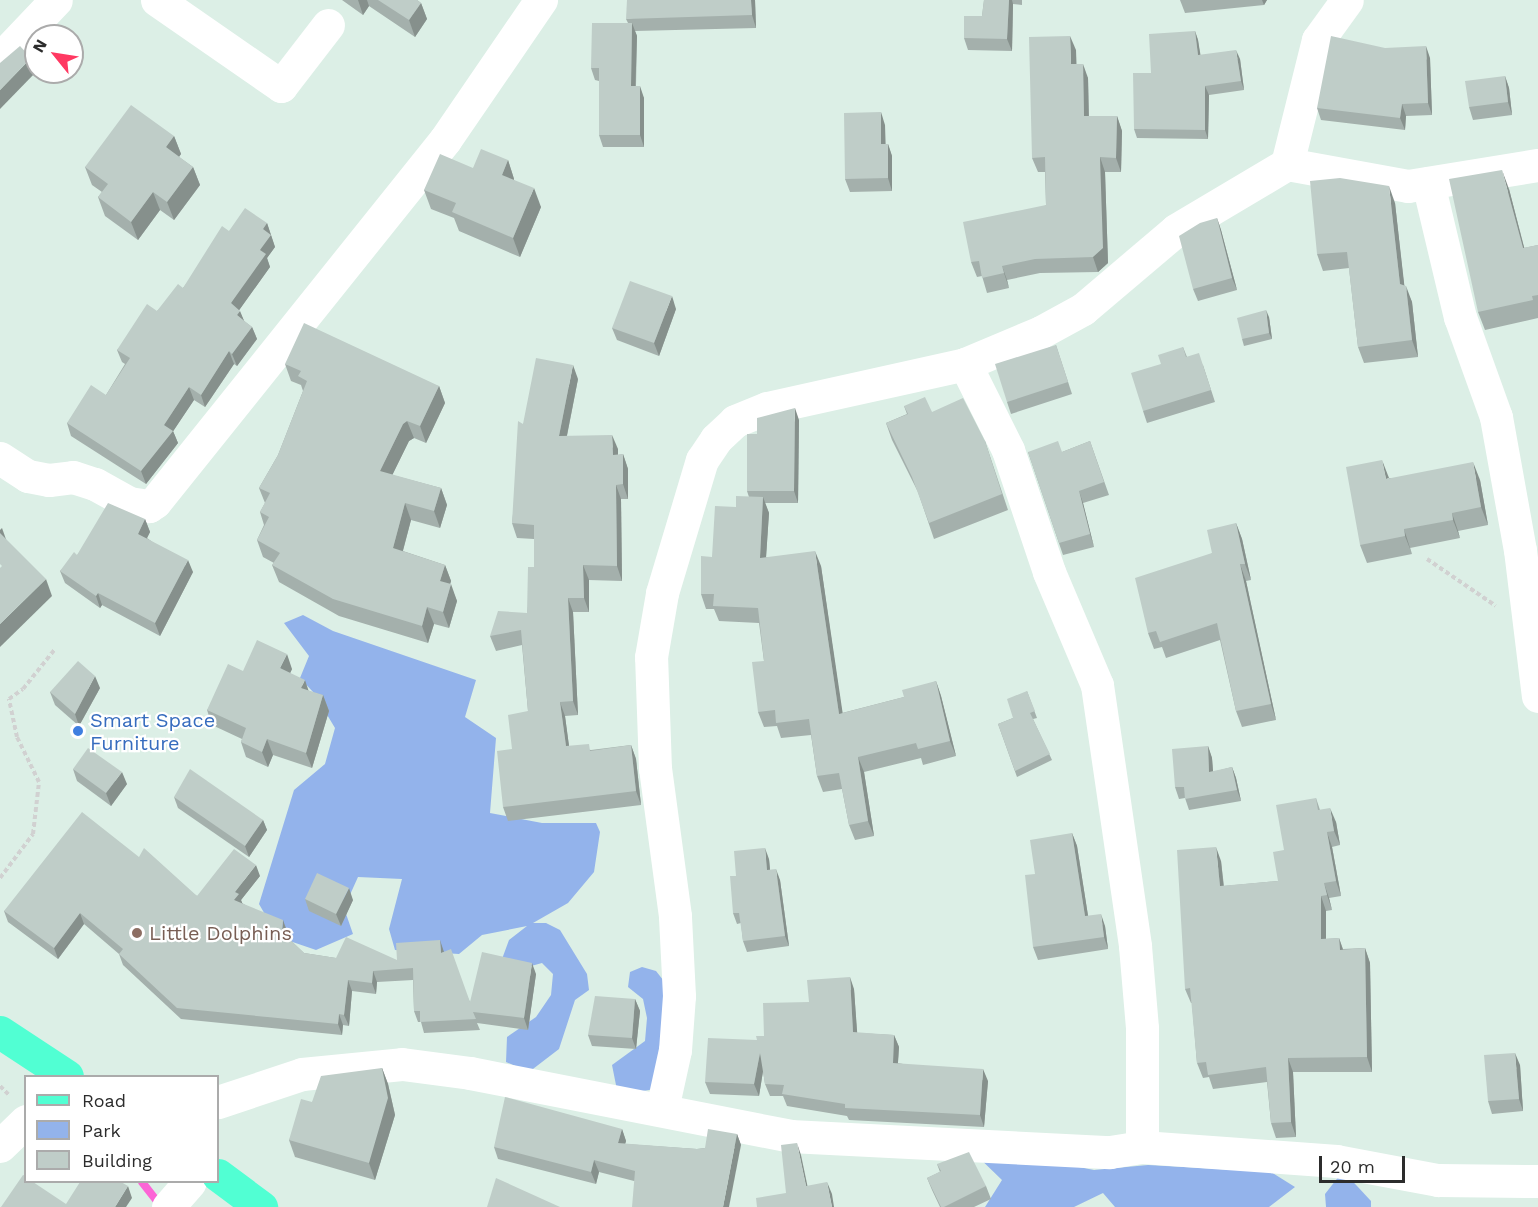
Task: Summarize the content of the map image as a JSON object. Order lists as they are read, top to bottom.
{
  "places": ["Smart Space Furniture", "Little Dolphins"],
  "legend": ["Road", "Park", "Building"],
  "scale_bar": "20 m",
  "north": "top left"
}
